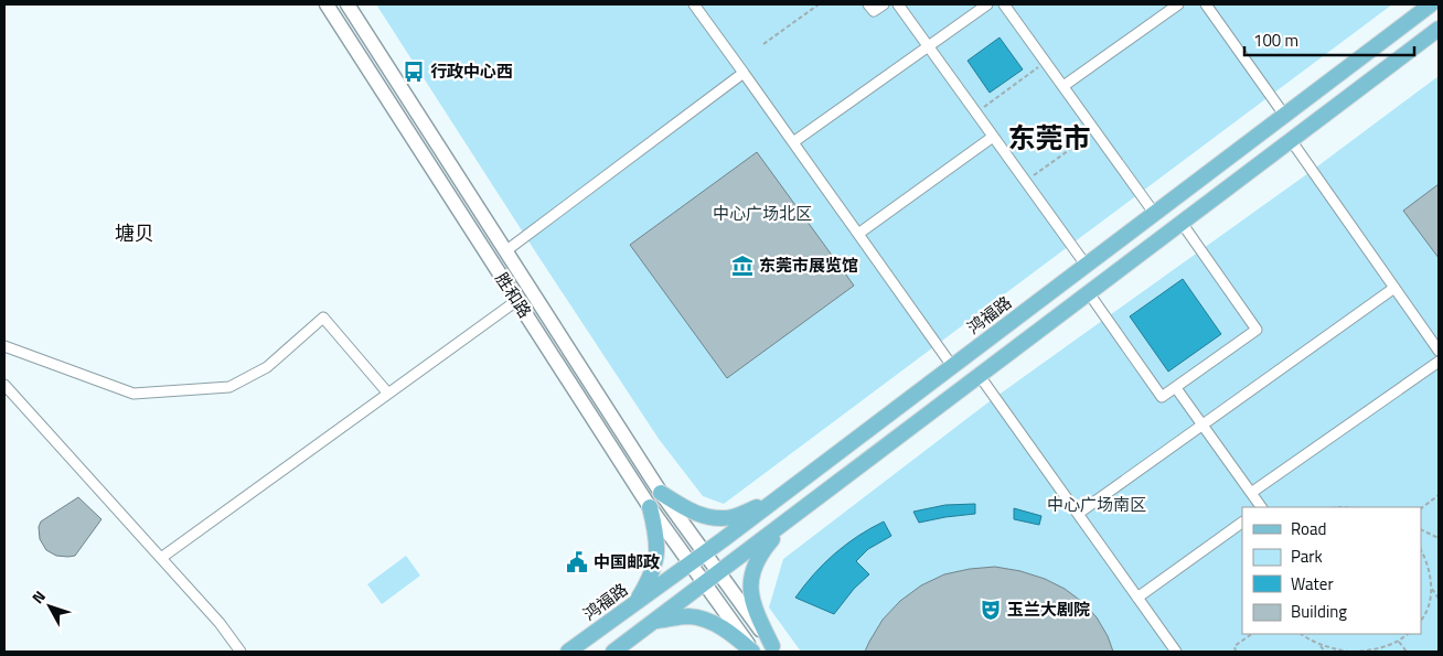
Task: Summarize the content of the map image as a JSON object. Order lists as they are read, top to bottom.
{
  "streets": {
    "main road": ["胜和路", "鸿福路"]
  },
  "crossings": [
    ["胜和路", "鸿福路"]
  ],
  "districts": ["东莞市", "塘贝"],
  "parks": ["中心广场北区", "中心广场南区"],
  "places": {
    "bus stop": ["行政中心西"],
    "museum": ["东莞市展览馆"],
    "public building": ["中国邮政"],
    "theatre": ["玉兰大剧院"]
  },
  "legend": [
    "Road",
    "Park",
    "Water",
    "Building"
  ],
  "scale_bar": "100 m",
  "north": "top left"
}
